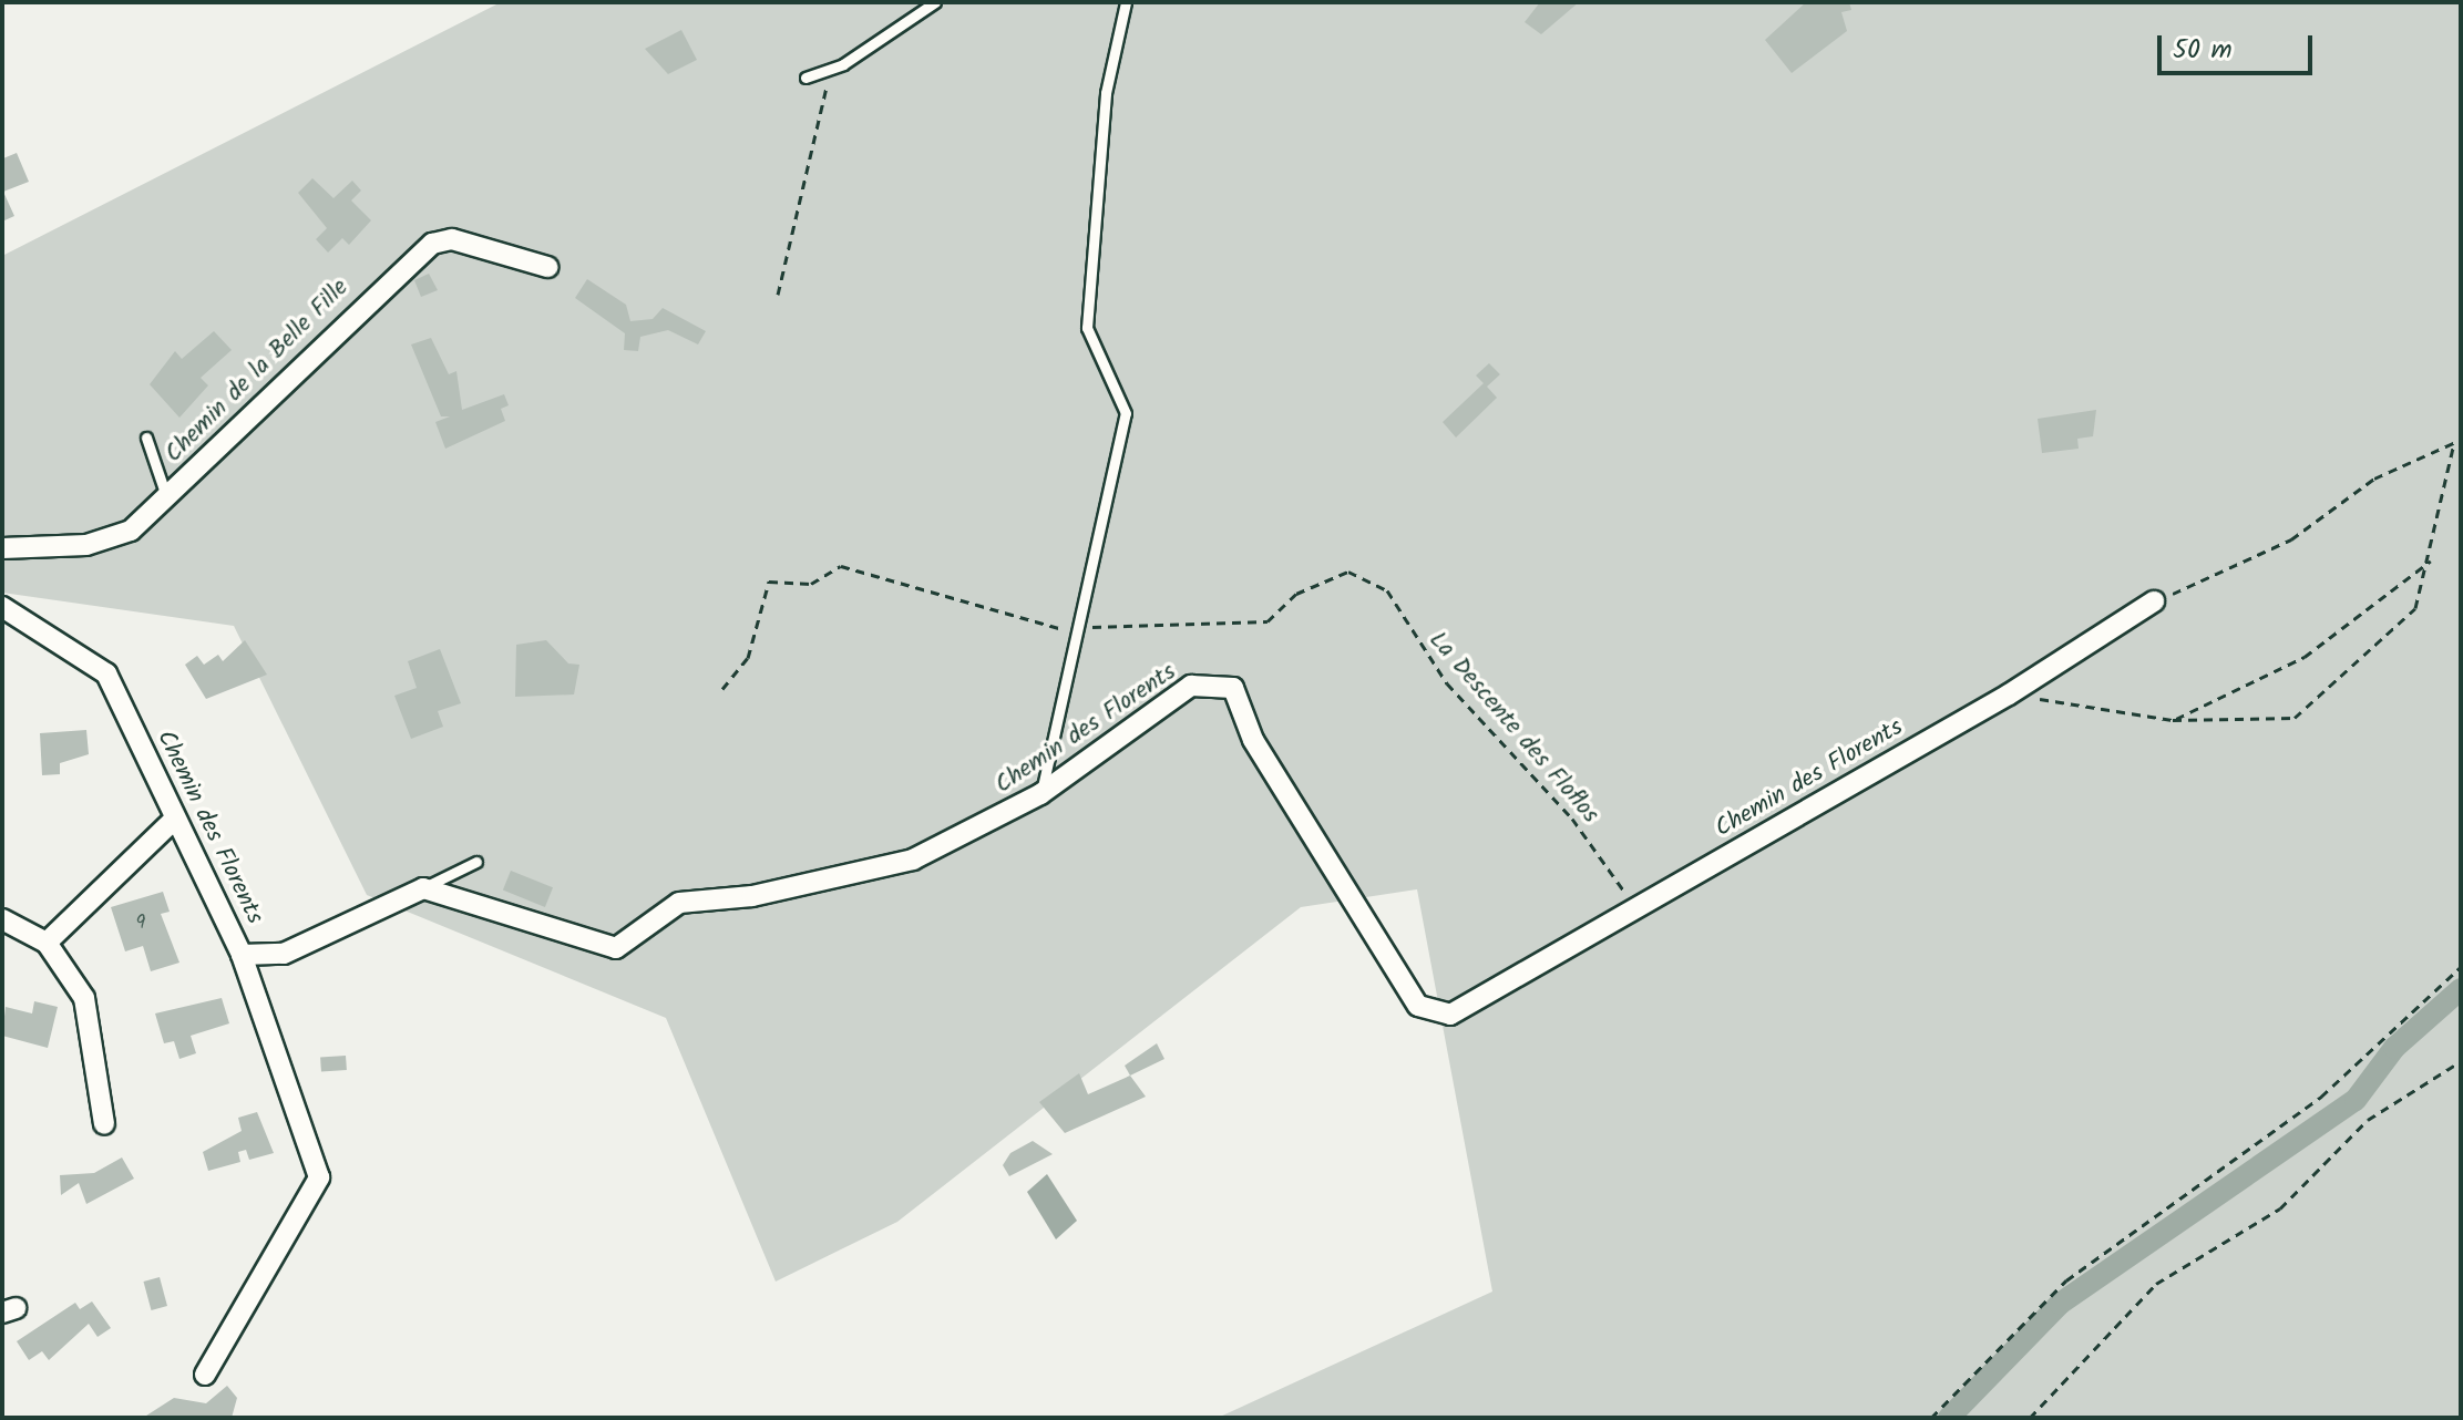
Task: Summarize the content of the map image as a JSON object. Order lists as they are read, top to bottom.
{
  "streets": {
    "street": ["Chemin de la Belle Fille", "Chemin des Florents"],
    "path": ["La Descente des Floflos"]
  },
  "crossings": [
    ["La Descente des Floflos", "Chemin des Florents"]
  ],
  "house_numbers": ["9"],
  "scale_bar": "50 m"
}
